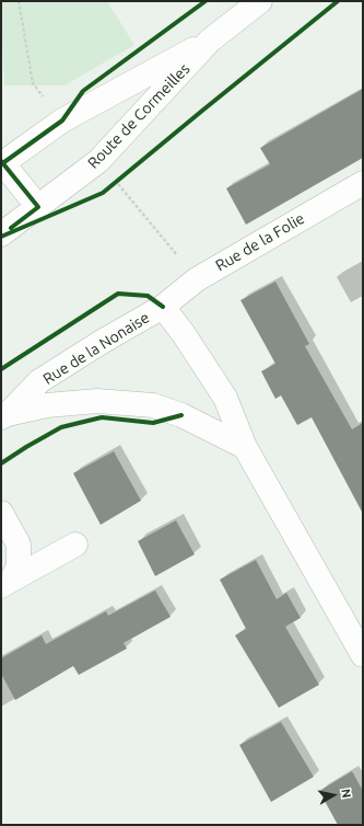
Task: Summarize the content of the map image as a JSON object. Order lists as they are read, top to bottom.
{
  "streets": {
    "main road": ["Route de Cormeilles", "Rue de la Folie", "Rue de la Nonaise"]
  },
  "crossings": [
    ["Rue de la Folie", "Rue de la Nonaise"]
  ],
  "north": "right"
}
